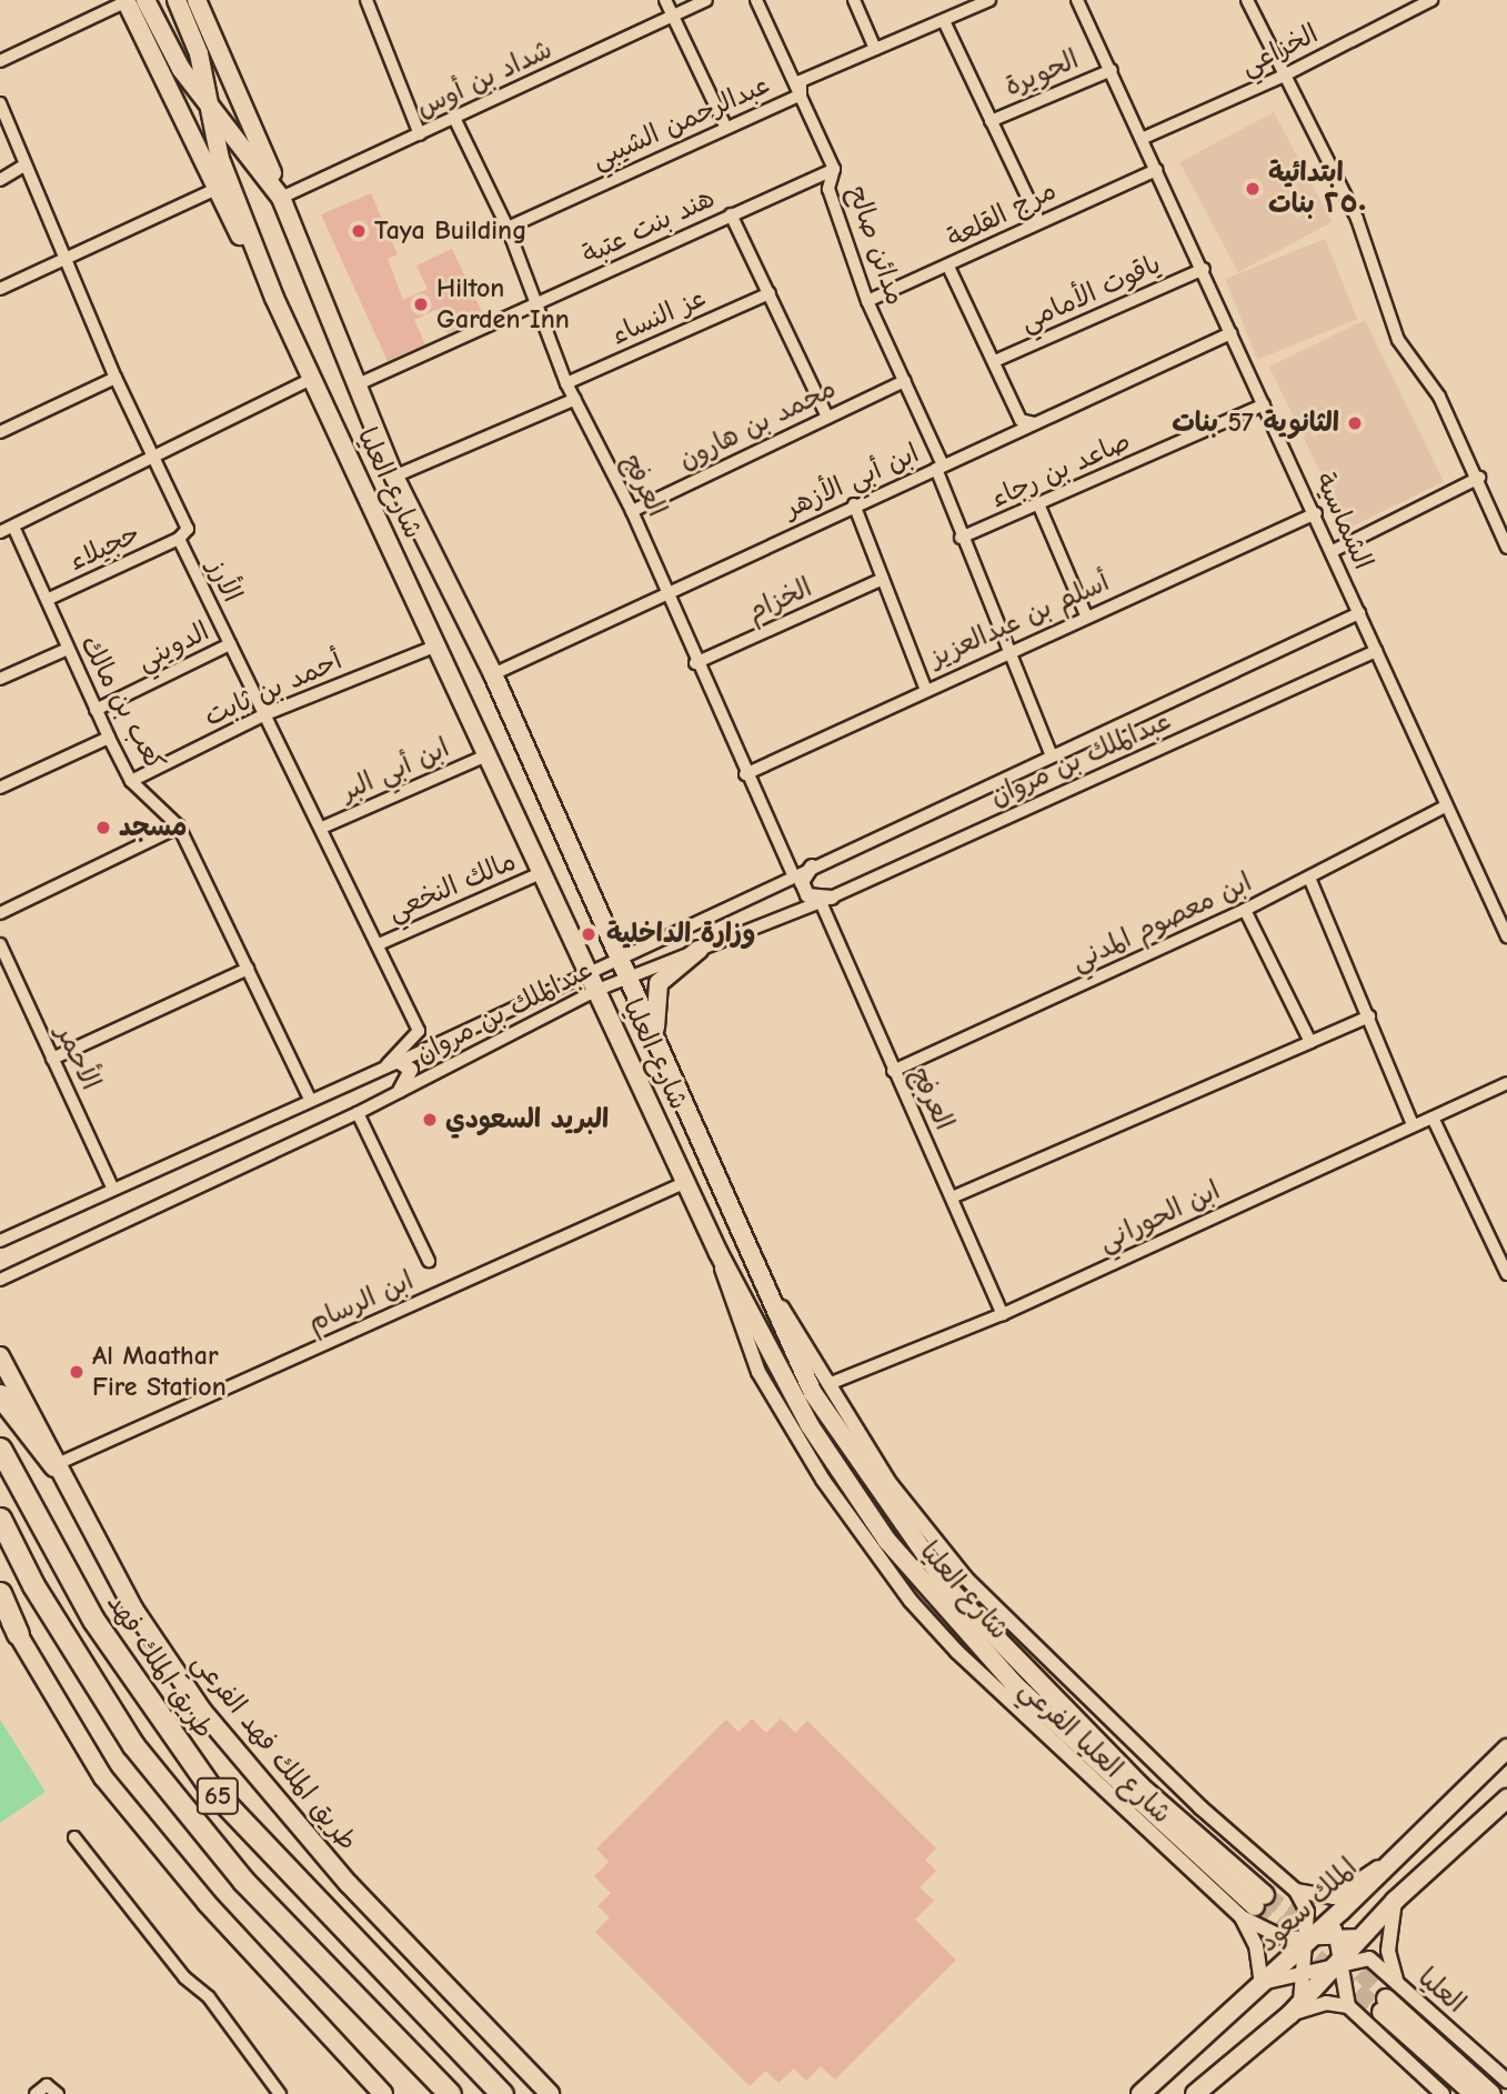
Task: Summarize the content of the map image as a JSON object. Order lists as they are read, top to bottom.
{
  "streets": {
    "highway": ["طريق الملك فهد", "65"],
    "main road": ["شارع العليا", "طريق الملك فهد الفرعي", "الملك سعود"],
    "street": [
      "الخزاعي",
      "الحويرة",
      "شداد بن أوس",
      "عبدالرحمن الشيبي",
      "مرج القلعة",
      "هند بنت عتبة",
      "مدائن صالح",
      "ياقوت الأمامي",
      "عز النساء",
      "محمد بن هارون",
      "صاعد بن رجاء",
      "ابن أبي الأزهر",
      "العرفج",
      "الشماسية",
      "حجيلاء",
      "الأرز",
      "الخزام",
      "أسلم بن عبدالعزيز",
      "الدويني",
      "أحمد بن ثابت",
      "كعب بن مالك",
      "عبدالملك بن مروان",
      "ابن أبي البر",
      "مالك النخعي",
      "ابن معصوم المدني",
      "الأحمر",
      "ابن الحوراني",
      "ابن الرسام",
      "شارع العليا الفرعي",
      "العليا"
    ]
  },
  "crossings": [
    ["الخزاعي", "الشماسية"],
    ["الحويرة", "الشماسية"],
    ["شداد بن أوس", "شارع العليا"],
    ["شداد بن أوس", "العرفج"],
    ["عبدالرحمن الشيبي", "مدائن صالح"],
    ["عبدالرحمن الشيبي", "العرفج"],
    ["مرج القلعة", "مدائن صالح"],
    ["مرج القلعة", "الشماسية"],
    ["هند بنت عتبة", "مدائن صالح"],
    ["هند بنت عتبة", "شارع العليا"],
    ["هند بنت عتبة", "العرفج"],
    ["مدائن صالح", "محمد بن هارون"],
    ["مدائن صالح", "صاعد بن رجاء"],
    ["مدائن صالح", "ابن أبي الأزهر"],
    ["مدائن صالح", "أسلم بن عبدالعزيز"],
    ["مدائن صالح", "عبدالملك بن مروان"],
    ["ياقوت الأمامي", "الشماسية"],
    ["عز النساء", "العرفج"],
    ["محمد بن هارون", "العرفج"],
    ["صاعد بن رجاء", "الشماسية"],
    ["ابن أبي الأزهر", "شارع العليا"],
    ["ابن أبي الأزهر", "العرفج"],
    ["ابن أبي الأزهر", "الشماسية"],
    ["شارع العليا", "أحمد بن ثابت"],
    ["شارع العليا", "عبدالملك بن مروان"],
    ["شارع العليا", "ابن أبي البر"],
    ["شارع العليا", "مالك النخعي"],
    ["شارع العليا", "ابن الرسام"],
    ["شارع العليا", "شارع العليا الفرعي"],
    ["العرفج", "الخزام"],
    ["العرفج", "أسلم بن عبدالعزيز"],
    ["العرفج", "عبدالملك بن مروان"],
    ["العرفج", "ابن معصوم المدني"],
    ["العرفج", "ابن الحوراني"],
    ["الشماسية", "أسلم بن عبدالعزيز"],
    ["الشماسية", "عبدالملك بن مروان"],
    ["الشماسية", "ابن معصوم المدني"],
    ["حجيلاء", "الأرز"],
    ["حجيلاء", "كعب بن مالك"],
    ["الأرز", "الدويني"],
    ["الأرز", "أحمد بن ثابت"],
    ["الأرز", "عبدالملك بن مروان"],
    ["الأرز", "ابن أبي البر"],
    ["الأرز", "مالك النخعي"],
    ["الدويني", "كعب بن مالك"],
    ["أحمد بن ثابت", "كعب بن مالك"],
    ["كعب بن مالك", "عبدالملك بن مروان"],
    ["عبدالملك بن مروان", "الأحمر"],
    ["ابن الحوراني", "شارع العليا الفرعي"],
    ["ابن الرسام", "طريق الملك فهد الفرعي"],
    ["شارع العليا الفرعي", "الملك سعود"],
    ["شارع العليا الفرعي", "العليا"],
    ["الملك سعود", "العليا"]
  ],
  "places": [
    "ابتدائية ٢٥٠ بنات",
    "Taya Building",
    "Hilton Garden Inn",
    "الثانوية 57 بنات",
    "مسجد",
    "وزارة الداخلية",
    "البريد السعودي",
    "Al Maathar Fire Station"
  ]
}
